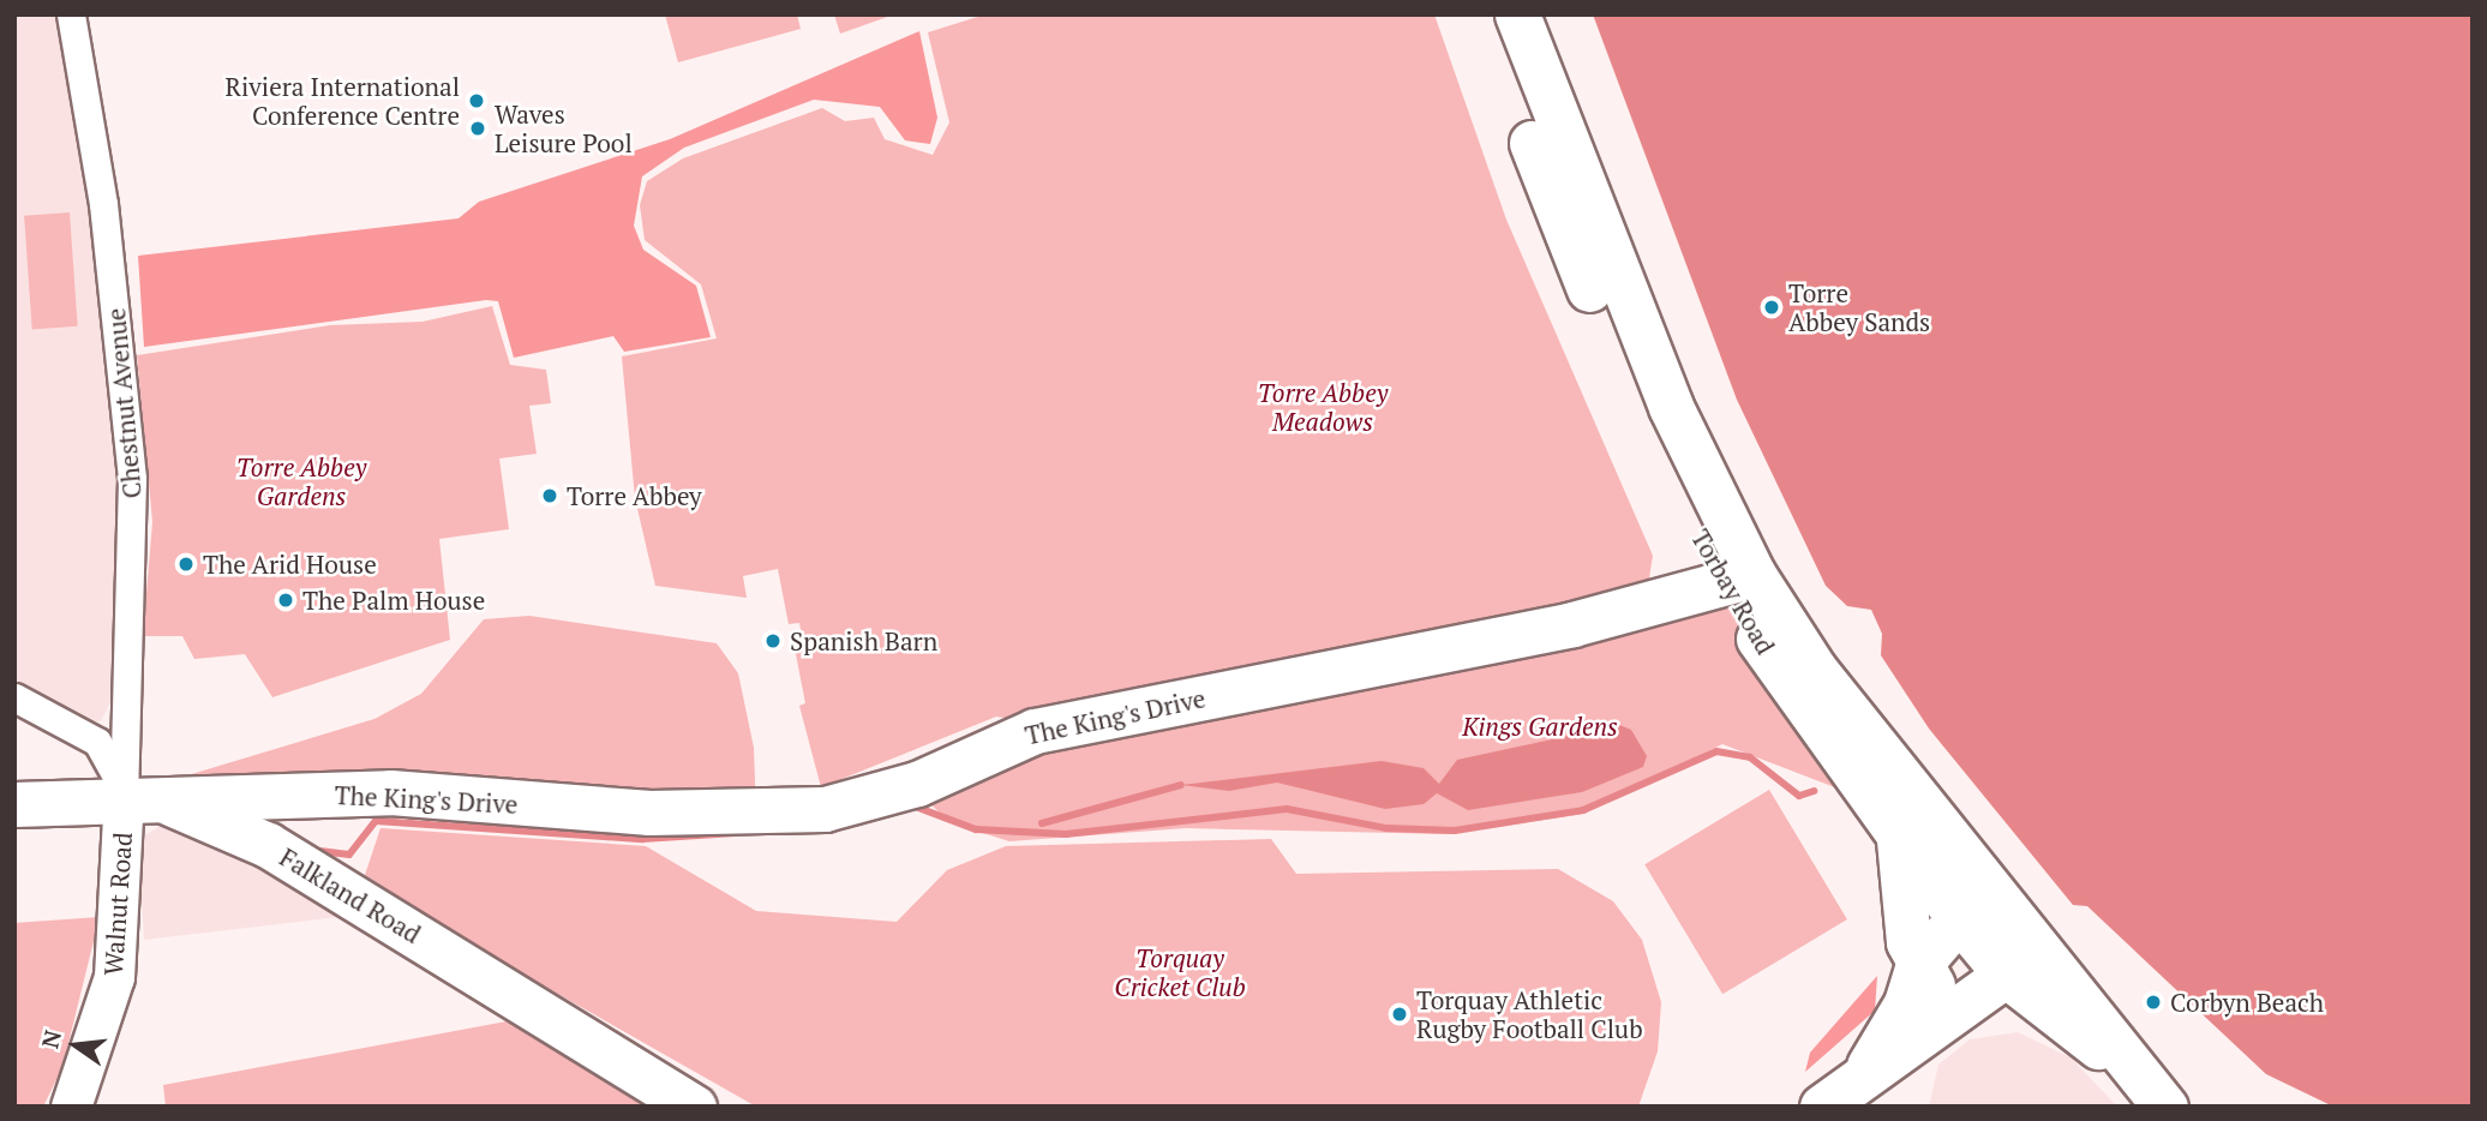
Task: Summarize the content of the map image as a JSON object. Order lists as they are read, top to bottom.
{
  "streets": {
    "main road": ["Torbay Road", "The King's Drive", "Falkland Road"],
    "street": ["Chestnut Avenue", "Walnut Road"]
  },
  "crossings": [
    ["Chestnut Avenue", "The King's Drive"],
    ["Chestnut Avenue", "Falkland Road"],
    ["Chestnut Avenue", "Walnut Road"],
    ["Torbay Road", "The King's Drive"],
    ["The King's Drive", "Falkland Road"],
    ["The King's Drive", "Walnut Road"],
    ["Falkland Road", "Walnut Road"]
  ],
  "parks": [
    "Torre Abbey Meadows",
    "Torre Abbey Gardens",
    "Kings Gardens",
    "Torquay Cricket Club"
  ],
  "places": [
    "Riviera International Conference Centre",
    "Waves Leisure Pool",
    "Torre Abbey Sands",
    "Torre Abbey",
    "The Arid House",
    "The Palm House",
    "Spanish Barn",
    "Corbyn Beach",
    "Torquay Athletic Rugby Football Club"
  ],
  "north": "left"
}
